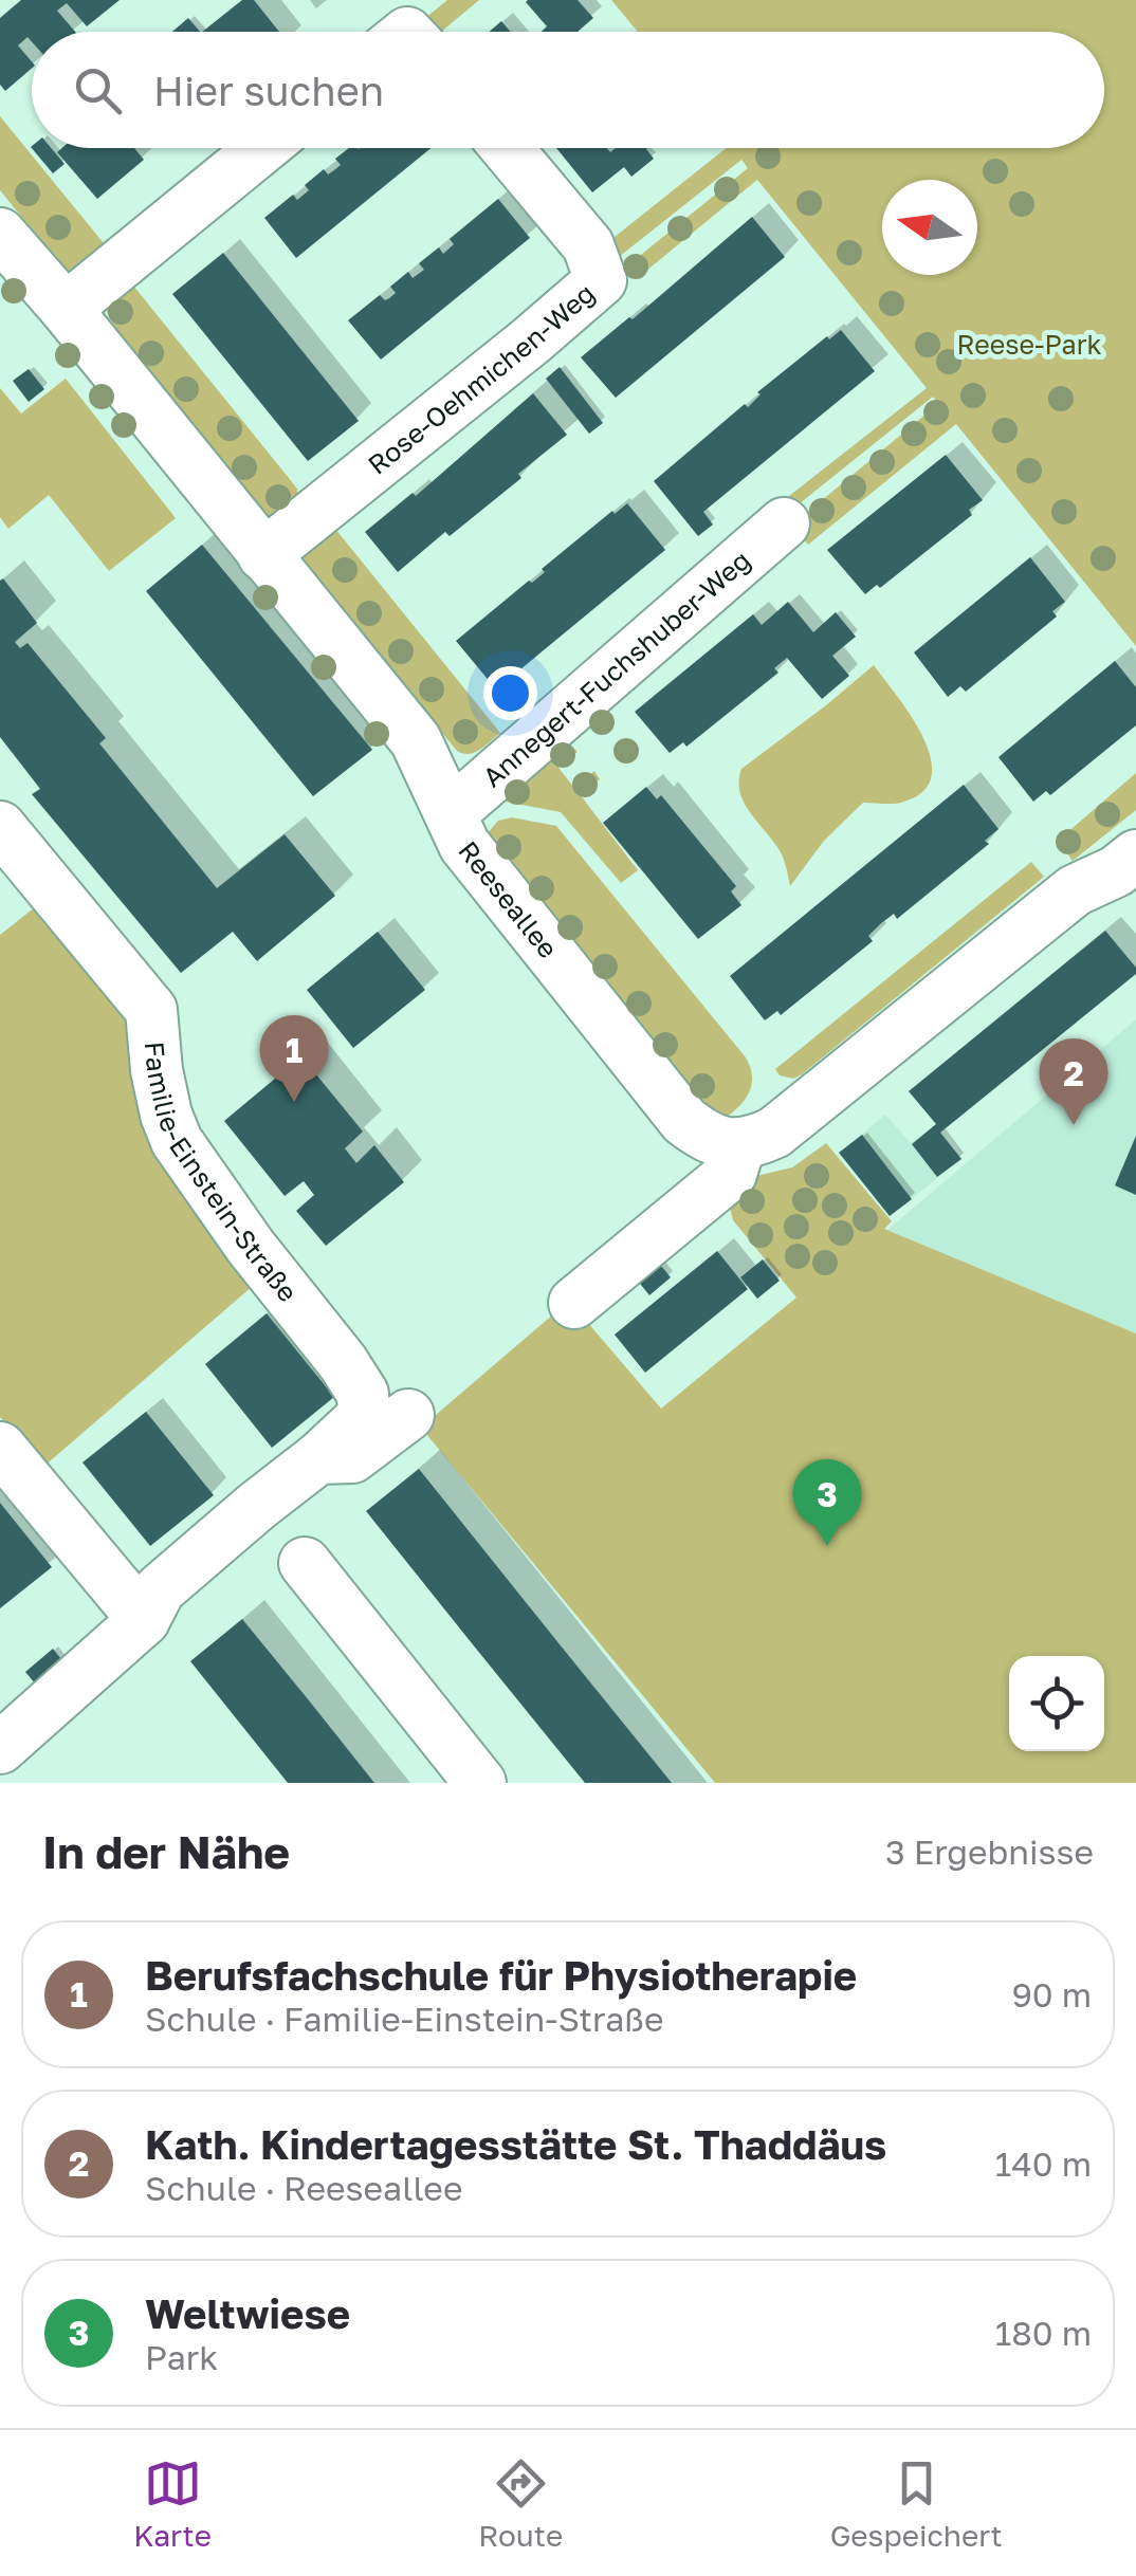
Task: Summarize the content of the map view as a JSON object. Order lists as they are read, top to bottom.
{
  "streets": {
    "street": [
      "Rose-Oehmichen-Weg",
      "Annegert-Fuchshuber-Weg",
      "Reeseallee",
      "Familie-Einstein-Straße"
    ]
  },
  "crossings": [
    ["Rose-Oehmichen-Weg", "Reeseallee"],
    ["Annegert-Fuchshuber-Weg", "Reeseallee"]
  ],
  "parks": ["Reese-Park"],
  "north": "left",
  "page": {
    "search": "Hier suchen",
    "pins": ["1", "2", "3"],
    "heading": ["In der Nähe", "3 Ergebnisse"],
    "list": [
      {
        "mark": "1",
        "name": "Berufsfachschule für Physiotherapie",
        "note": "Schule · Familie-Einstein-Straße",
        "value": "90 m"
      },
      {
        "mark": "2",
        "name": "Kath. Kindertagesstätte St. Thaddäus",
        "note": "Schule · Reeseallee",
        "value": "140 m"
      },
      {
        "mark": "3",
        "name": "Weltwiese",
        "note": "Park",
        "value": "180 m"
      }
    ],
    "nav": ["Karte", "Route", "Gespeichert"]
  }
}
